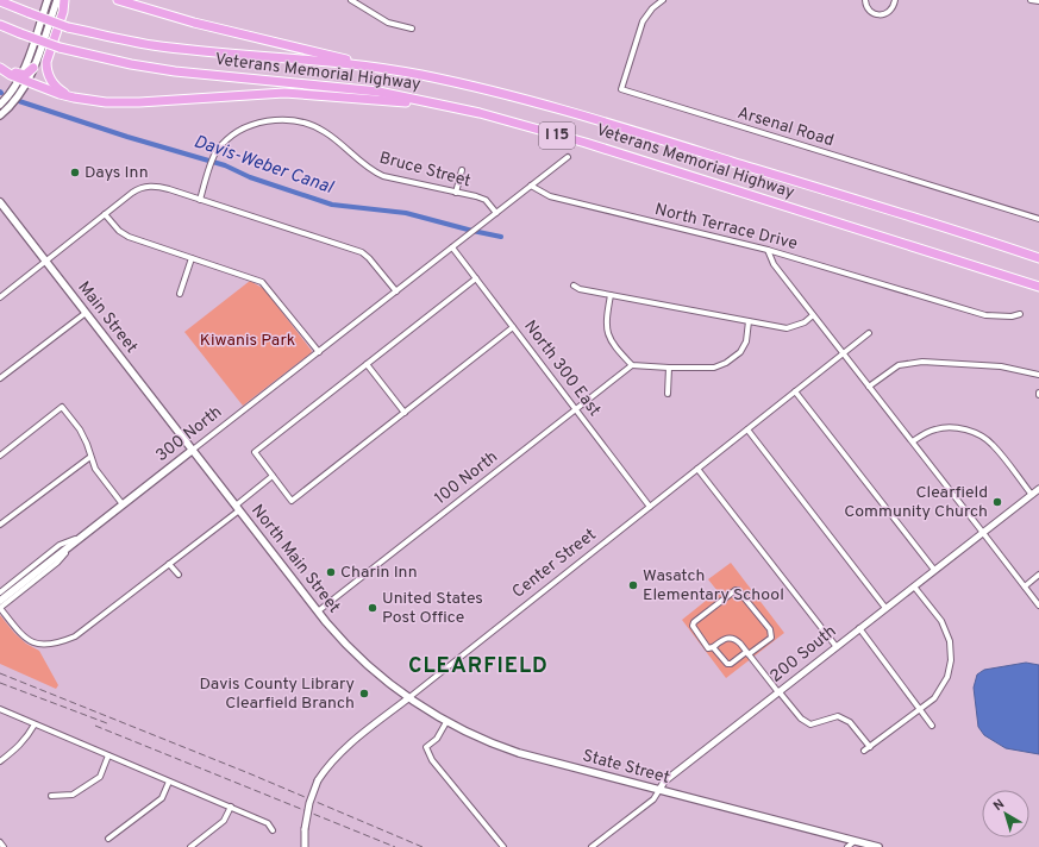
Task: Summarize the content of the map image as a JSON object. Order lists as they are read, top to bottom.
{
  "streets": {
    "highway": ["Veterans Memorial Highway", "I 15"],
    "main road": [
      "Main Street",
      "300 North",
      "North Main Street",
      "State Street"
    ],
    "street": [
      "Arsenal Road",
      "Bruce Street",
      "North Terrace Drive",
      "North 300 East",
      "100 North",
      "Center Street",
      "200 South"
    ]
  },
  "crossings": [
    ["Bruce Street", "300 North"],
    ["North Terrace Drive", "300 North"],
    ["Main Street", "300 North"],
    ["Main Street", "North Main Street"],
    ["North 300 East", "300 North"],
    ["North 300 East", "100 North"],
    ["North 300 East", "Center Street"],
    ["300 North", "North Main Street"],
    ["100 North", "North Main Street"],
    ["North Main Street", "State Street"],
    ["Center Street", "State Street"],
    ["200 South", "State Street"]
  ],
  "districts": ["CLEARFIELD"],
  "water": ["Davis-Weber Canal"],
  "parks": ["Kiwanis Park"],
  "places": [
    "Days Inn",
    "Clearfield Community Church",
    "Charin Inn",
    "Wasatch Elementary School",
    "United States Post Office",
    "Davis County Library Clearfield Branch"
  ],
  "north": "top left"
}
